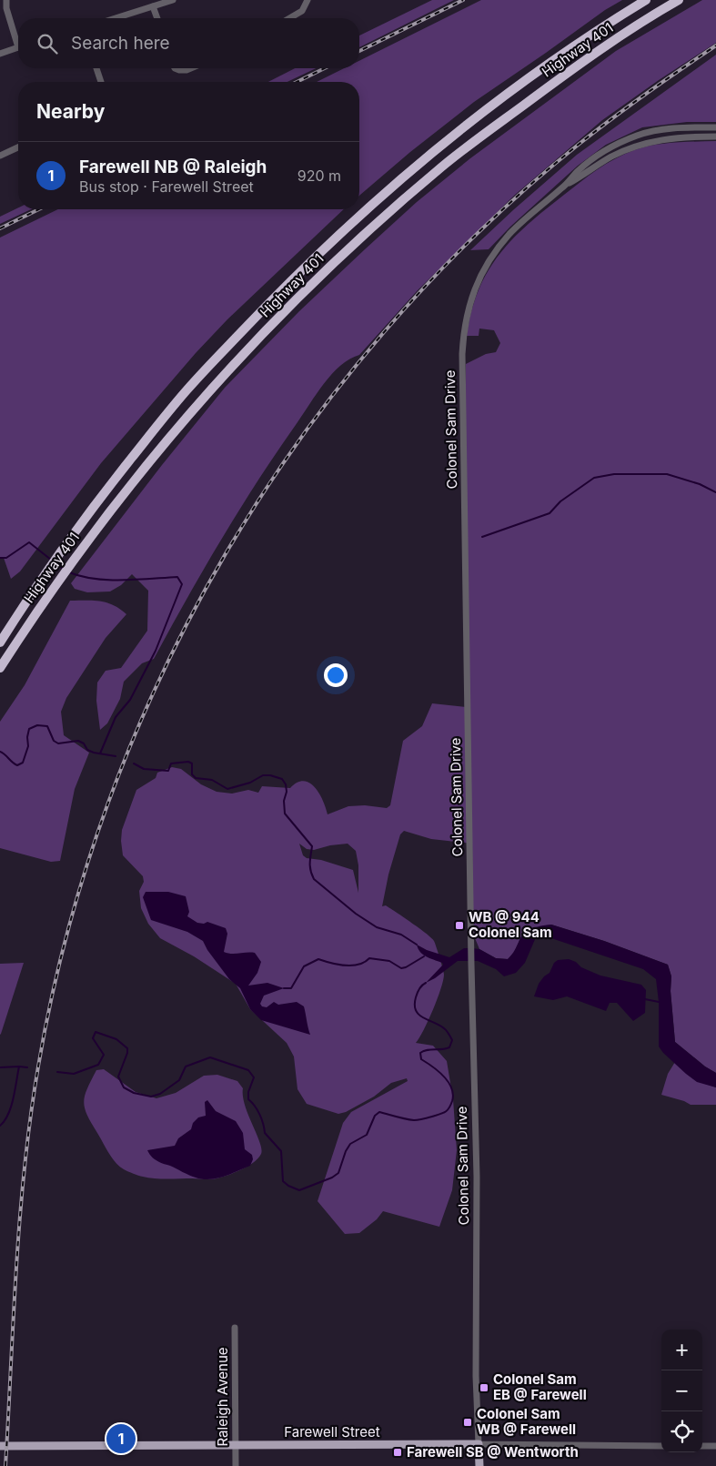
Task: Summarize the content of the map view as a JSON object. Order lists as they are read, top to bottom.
{
  "streets": {
    "highway": ["Highway 401"],
    "main road": ["Farewell Street"],
    "street": ["Colonel Sam Drive", "Raleigh Avenue"]
  },
  "crossings": [
    ["Colonel Sam Drive", "Farewell Street"],
    ["Raleigh Avenue", "Farewell Street"]
  ],
  "places": {
    "transit": [
      "WB @ 944 Colonel Sam",
      "Colonel Sam EB @ Farewell",
      "Colonel Sam WB @ Farewell",
      "Farewell SB @ Wentworth"
    ]
  },
  "page": {
    "search": "Search here",
    "heading": "Nearby",
    "list": [
      {
        "mark": "1",
        "name": "Farewell NB @ Raleigh",
        "note": "Bus stop · Farewell Street",
        "value": "920 m"
      }
    ],
    "map_buttons": ["+", "−"],
    "pins": "1"
  }
}
